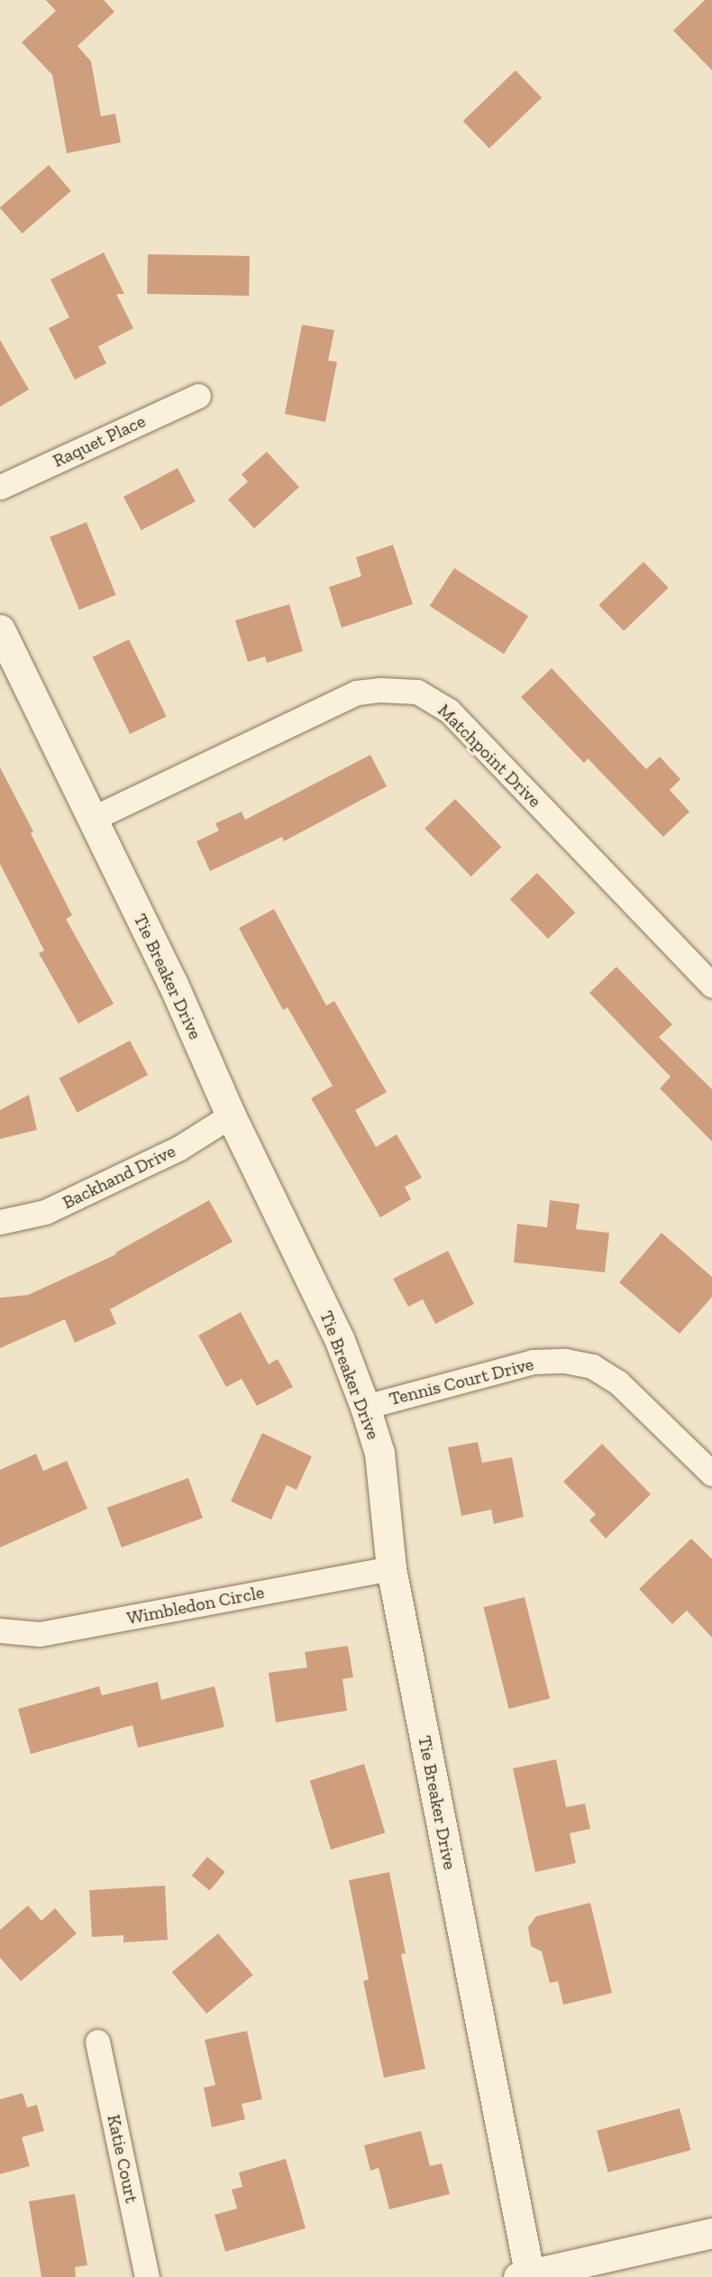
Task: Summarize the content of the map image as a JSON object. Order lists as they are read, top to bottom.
{
  "streets": {
    "street": [
      "Raquet Place",
      "Matchpoint Drive",
      "Tie Breaker Drive",
      "Backhand Drive",
      "Tennis Court Drive",
      "Wimbledon Circle",
      "Katie Court"
    ]
  },
  "crossings": [
    ["Matchpoint Drive", "Tie Breaker Drive"],
    ["Tie Breaker Drive", "Backhand Drive"],
    ["Tie Breaker Drive", "Tennis Court Drive"],
    ["Tie Breaker Drive", "Wimbledon Circle"]
  ]
}
